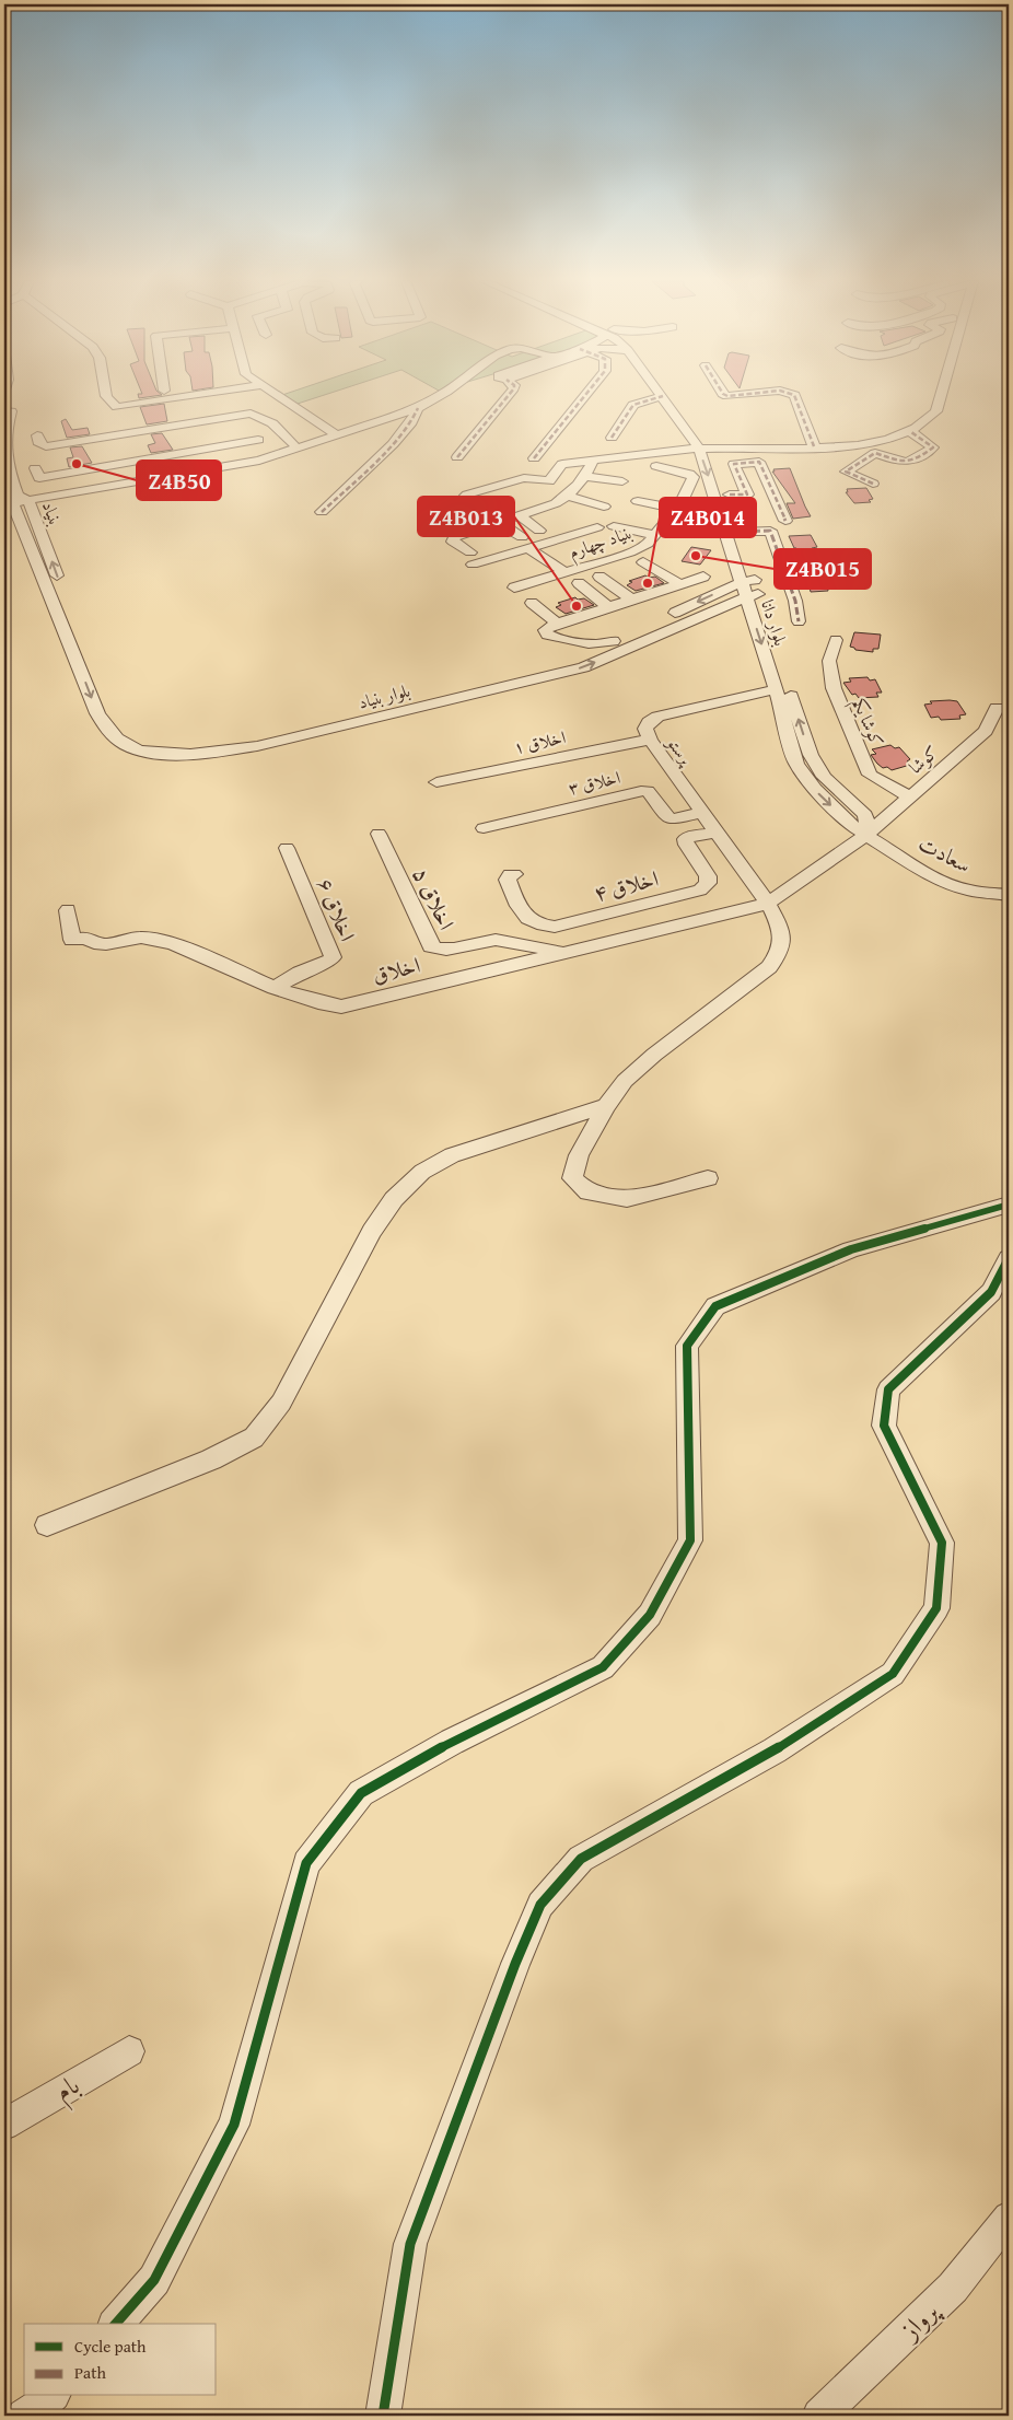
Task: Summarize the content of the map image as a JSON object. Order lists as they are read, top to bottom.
{
  "streets": {
    "street": [
      "بنیاد",
      "بنیاد چهارم",
      "بلوار دانا",
      "بلوار بنیاد",
      "کوشا یکم",
      "اخلاق ۱",
      "پرستو",
      "کوشا",
      "اخلاق ۳",
      "سعادت",
      "اخلاق ۴",
      "اخلاق ۵",
      "اخلاق ۶",
      "اخلاق",
      "بام",
      "پرواز"
    ]
  },
  "crossings": [
    ["بلوار دانا", "بلوار بنیاد"],
    ["بلوار دانا", "پرستو"],
    ["بلوار دانا", "کوشا"],
    ["بلوار دانا", "سعادت"],
    ["کوشا یکم", "کوشا"],
    ["اخلاق ۱", "پرستو"],
    ["پرستو", "اخلاق ۳"],
    ["پرستو", "اخلاق ۴"],
    ["پرستو", "اخلاق"],
    ["کوشا", "سعادت"],
    ["اخلاق ۵", "اخلاق"],
    ["اخلاق ۶", "اخلاق"]
  ],
  "places": [
    "Z4B50",
    "Z4B015",
    "Z4B014",
    "Z4B013"
  ],
  "legend": ["Cycle path", "Path"]
}
